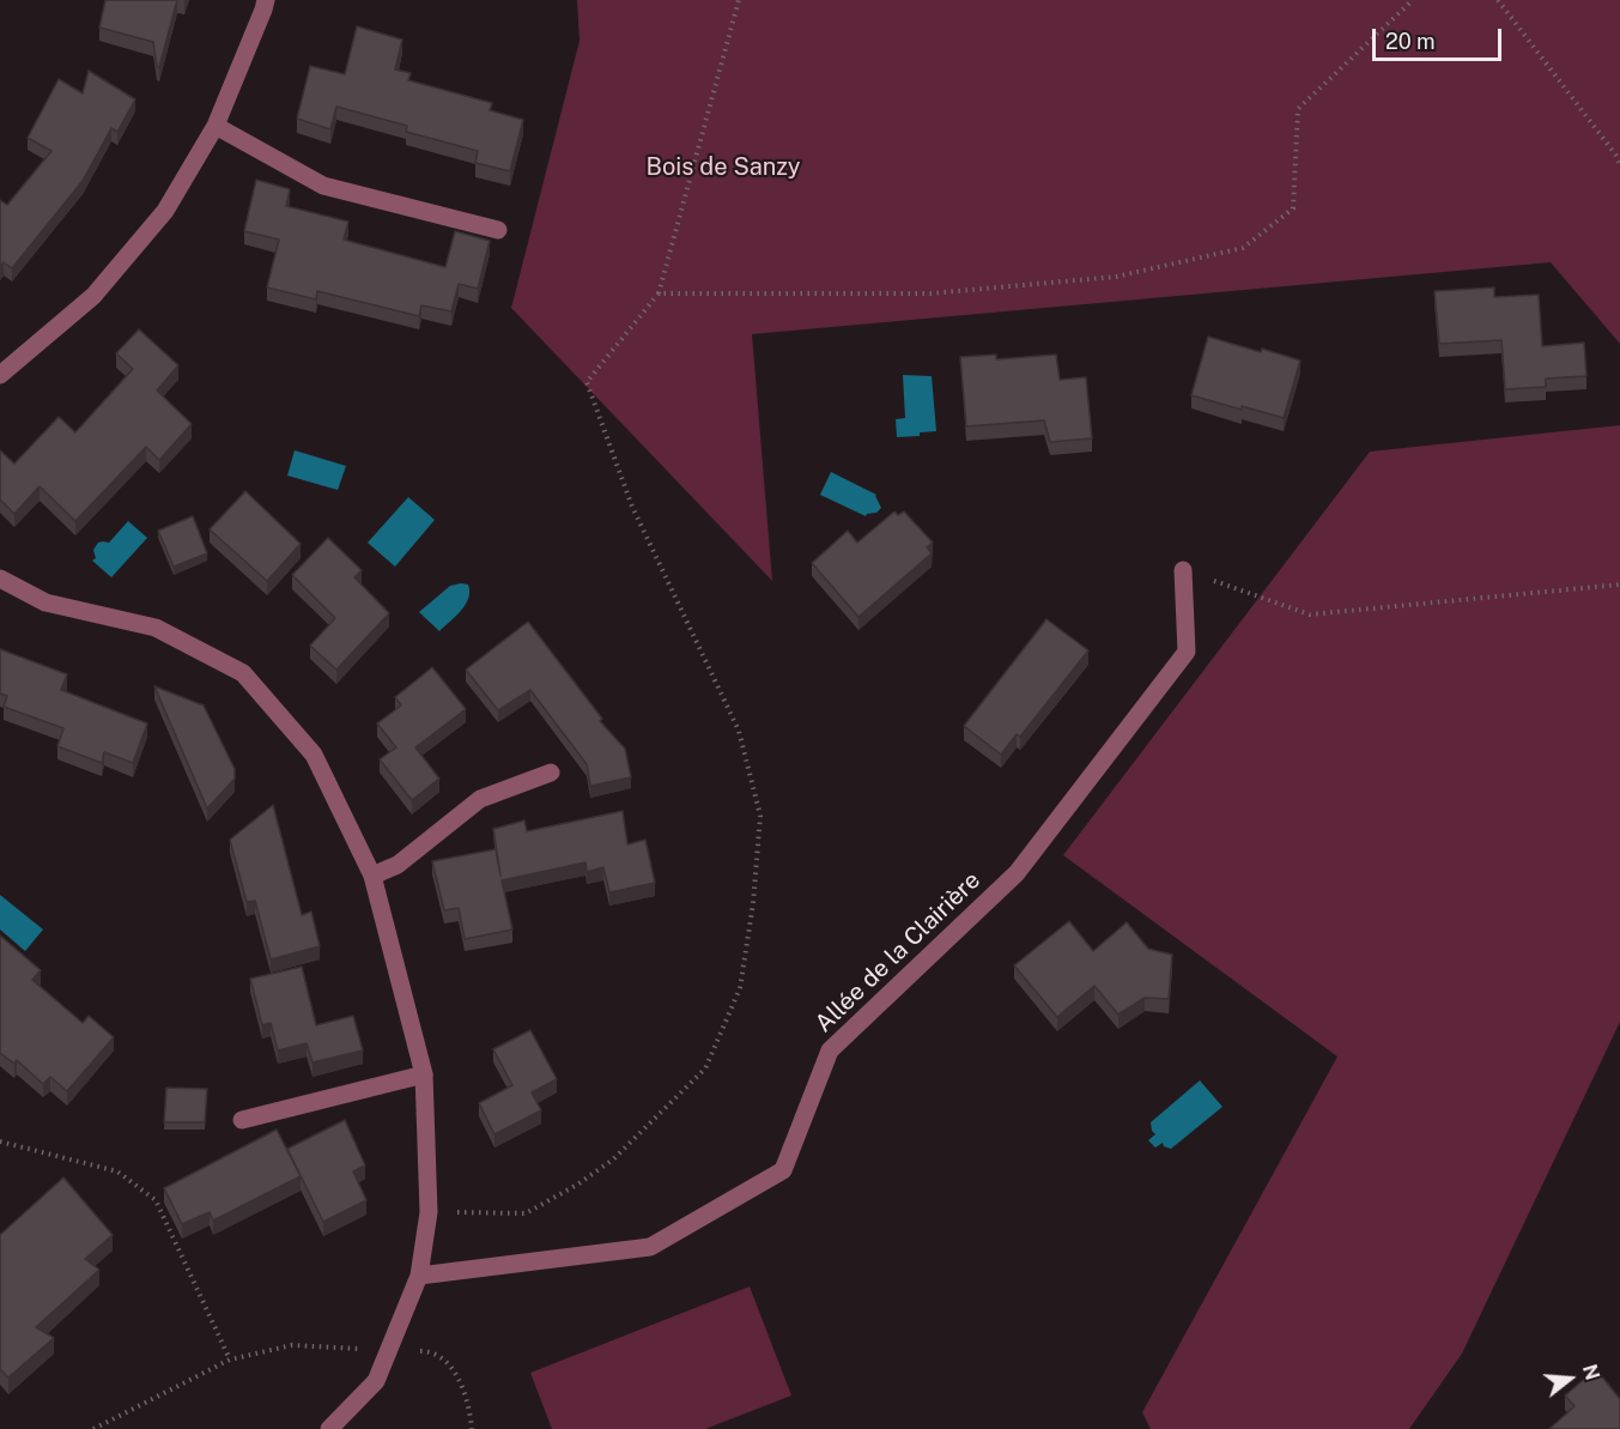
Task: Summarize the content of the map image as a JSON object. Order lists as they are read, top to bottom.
{
  "streets": {
    "street": ["Allée de la Clairière"]
  },
  "parks": ["Bois de Sanzy"],
  "scale_bar": "20 m",
  "north": "right"
}
